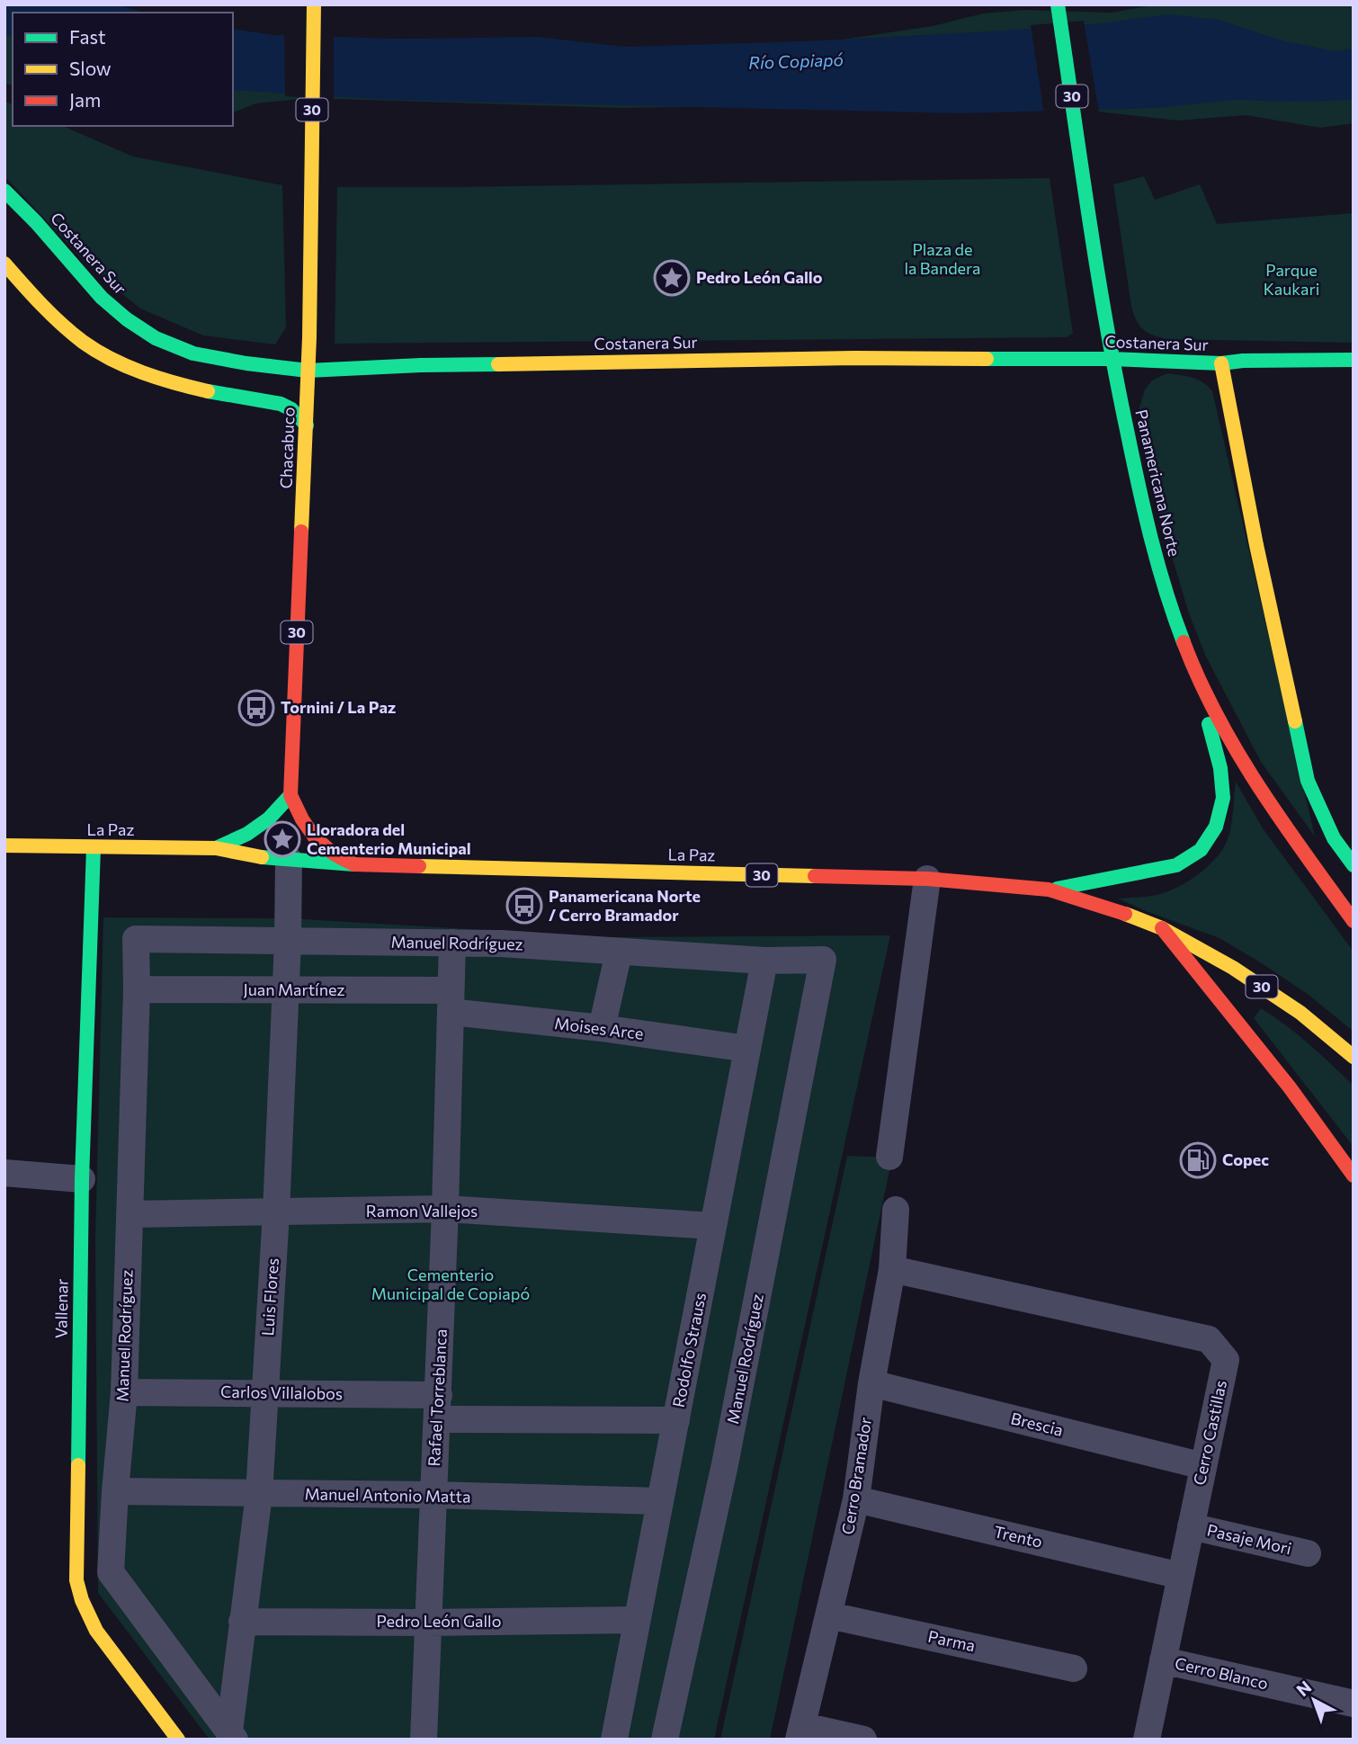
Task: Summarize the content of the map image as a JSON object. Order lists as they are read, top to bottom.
{
  "streets": {
    "main road": [
      "30",
      "Costanera Sur",
      "Chacabuco",
      "Panamericana Norte",
      "La Paz",
      "Vallenar"
    ],
    "street": [
      "Manuel Rodríguez",
      "Juan Martínez",
      "Moises Arce",
      "Ramon Vallejos",
      "Luis Flores",
      "Rodolfo Strauss",
      "Carlos Villalobos",
      "Rafael Torreblanca",
      "Brescia",
      "Cerro Castillas",
      "Cerro Bramador",
      "Manuel Antonio Matta",
      "Trento",
      "Pasaje Mori",
      "Pedro León Gallo",
      "Parma",
      "Cerro Blanco"
    ]
  },
  "crossings": [
    ["30", "La Paz"],
    ["Costanera Sur", "Chacabuco"],
    ["Costanera Sur", "Panamericana Norte"],
    ["Chacabuco", "La Paz"],
    ["La Paz", "Luis Flores"],
    ["La Paz", "Vallenar"],
    ["Manuel Rodríguez", "Juan Martínez"],
    ["Manuel Rodríguez", "Ramon Vallejos"],
    ["Manuel Rodríguez", "Luis Flores"],
    ["Manuel Rodríguez", "Rodolfo Strauss"],
    ["Manuel Rodríguez", "Carlos Villalobos"],
    ["Manuel Rodríguez", "Rafael Torreblanca"],
    ["Manuel Rodríguez", "Manuel Antonio Matta"],
    ["Juan Martínez", "Moises Arce"],
    ["Juan Martínez", "Luis Flores"],
    ["Juan Martínez", "Rafael Torreblanca"],
    ["Moises Arce", "Rodolfo Strauss"],
    ["Moises Arce", "Rafael Torreblanca"],
    ["Ramon Vallejos", "Luis Flores"],
    ["Ramon Vallejos", "Rodolfo Strauss"],
    ["Ramon Vallejos", "Rafael Torreblanca"],
    ["Luis Flores", "Carlos Villalobos"],
    ["Luis Flores", "Manuel Antonio Matta"],
    ["Luis Flores", "Pedro León Gallo"],
    ["Rodolfo Strauss", "Carlos Villalobos"],
    ["Rodolfo Strauss", "Manuel Antonio Matta"],
    ["Rodolfo Strauss", "Pedro León Gallo"],
    ["Carlos Villalobos", "Rafael Torreblanca"],
    ["Rafael Torreblanca", "Manuel Antonio Matta"],
    ["Rafael Torreblanca", "Pedro León Gallo"],
    ["Brescia", "Cerro Castillas"],
    ["Brescia", "Cerro Bramador"],
    ["Cerro Castillas", "Cerro Bramador"],
    ["Cerro Castillas", "Trento"],
    ["Cerro Castillas", "Pasaje Mori"],
    ["Cerro Castillas", "Cerro Blanco"],
    ["Cerro Bramador", "Trento"],
    ["Cerro Bramador", "Parma"]
  ],
  "water": ["Río Copiapó"],
  "parks": ["Plaza de la Bandera", "Parque Kaukari", "Cementerio Municipal de Copiapó"],
  "places": {
    "place": ["Pedro León Gallo", "Lloradora del Cementerio Municipal"],
    "bus stop": ["Tornini / La Paz", "Panamericana Norte / Cerro Bramador"],
    "fuel station": ["Copec"]
  },
  "legend": ["Fast", "Slow", "Jam"],
  "north": "top left"
}
